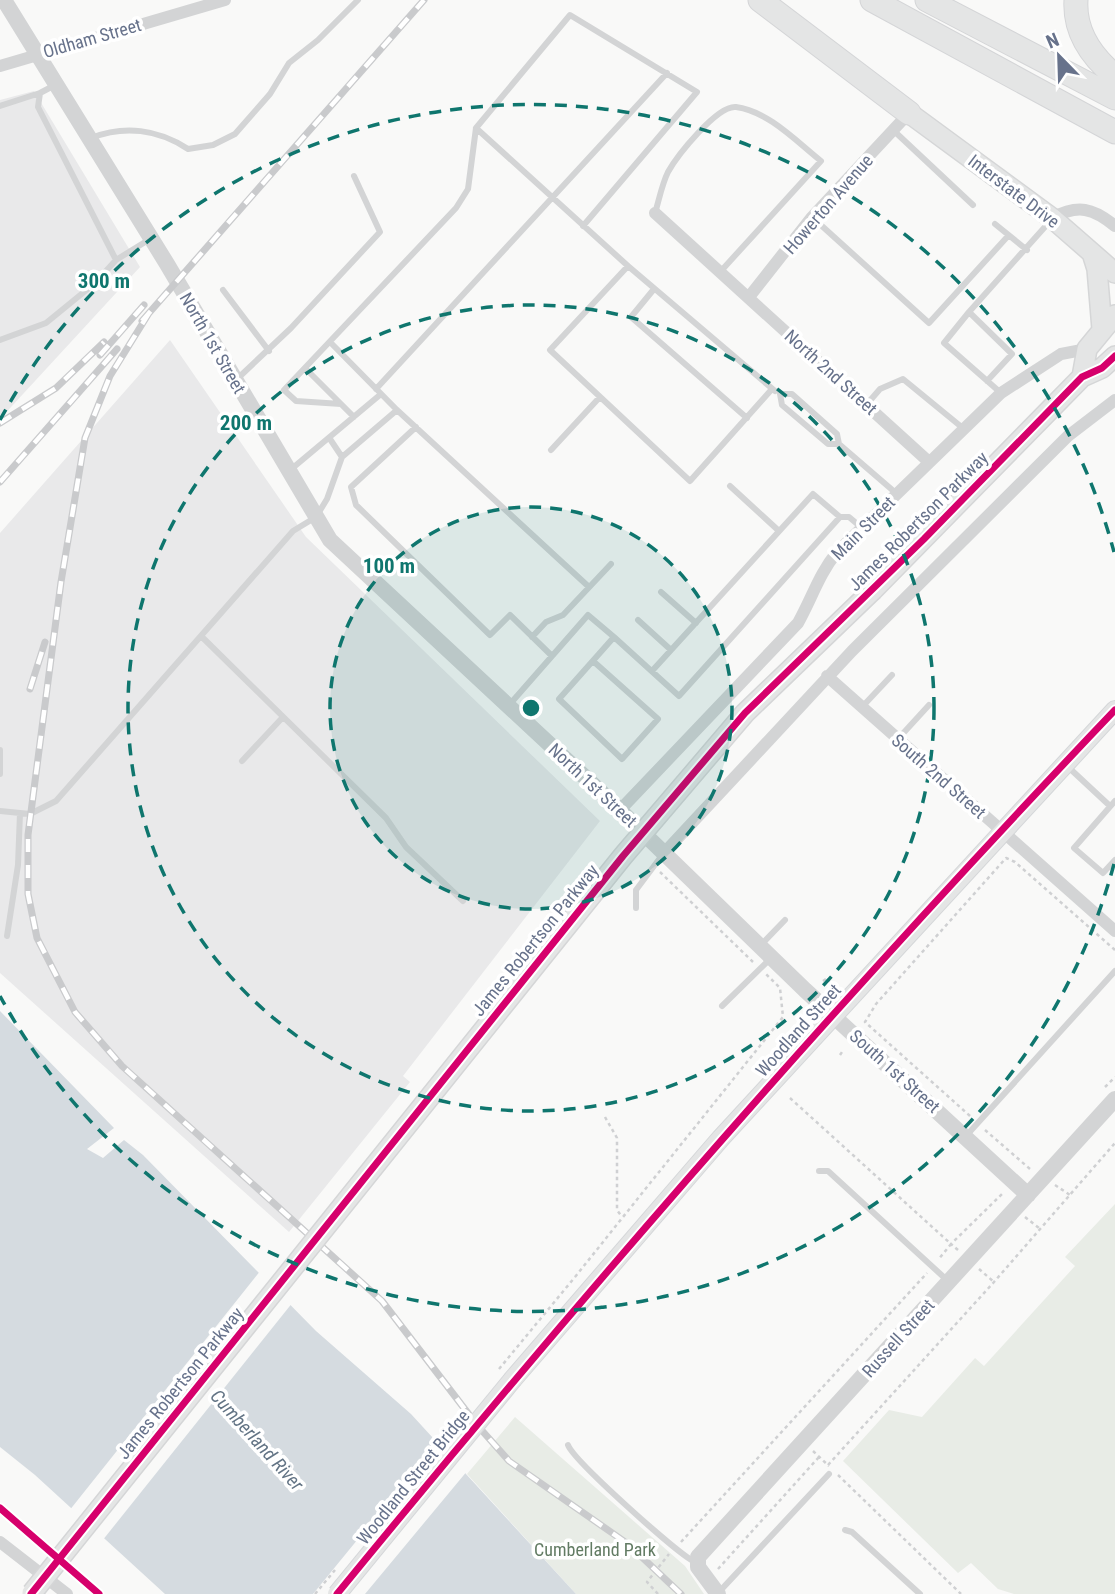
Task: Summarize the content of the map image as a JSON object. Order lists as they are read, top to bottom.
{
  "streets": {
    "main road": [
      "Interstate Drive",
      "James Robertson Parkway",
      "Woodland Street",
      "Woodland Street Bridge"
    ],
    "street": [
      "Oldham Street",
      "Howerton Avenue",
      "North 1st Street",
      "North 2nd Street",
      "Main Street",
      "South 2nd Street",
      "South 1st Street",
      "Russell Street"
    ]
  },
  "crossings": [
    ["Oldham Street", "North 1st Street"],
    ["Interstate Drive", "Howerton Avenue"],
    ["Howerton Avenue", "North 2nd Street"],
    ["North 1st Street", "Main Street"],
    ["North 1st Street", "South 1st Street"],
    ["North 2nd Street", "Main Street"],
    ["South 2nd Street", "Woodland Street"],
    ["Woodland Street", "South 1st Street"],
    ["Woodland Street", "Woodland Street Bridge"],
    ["South 1st Street", "Russell Street"]
  ],
  "water": ["Cumberland River"],
  "parks": ["Cumberland Park"],
  "north": "top left",
  "rings": ["300 m", "200 m", "100 m"]
}
